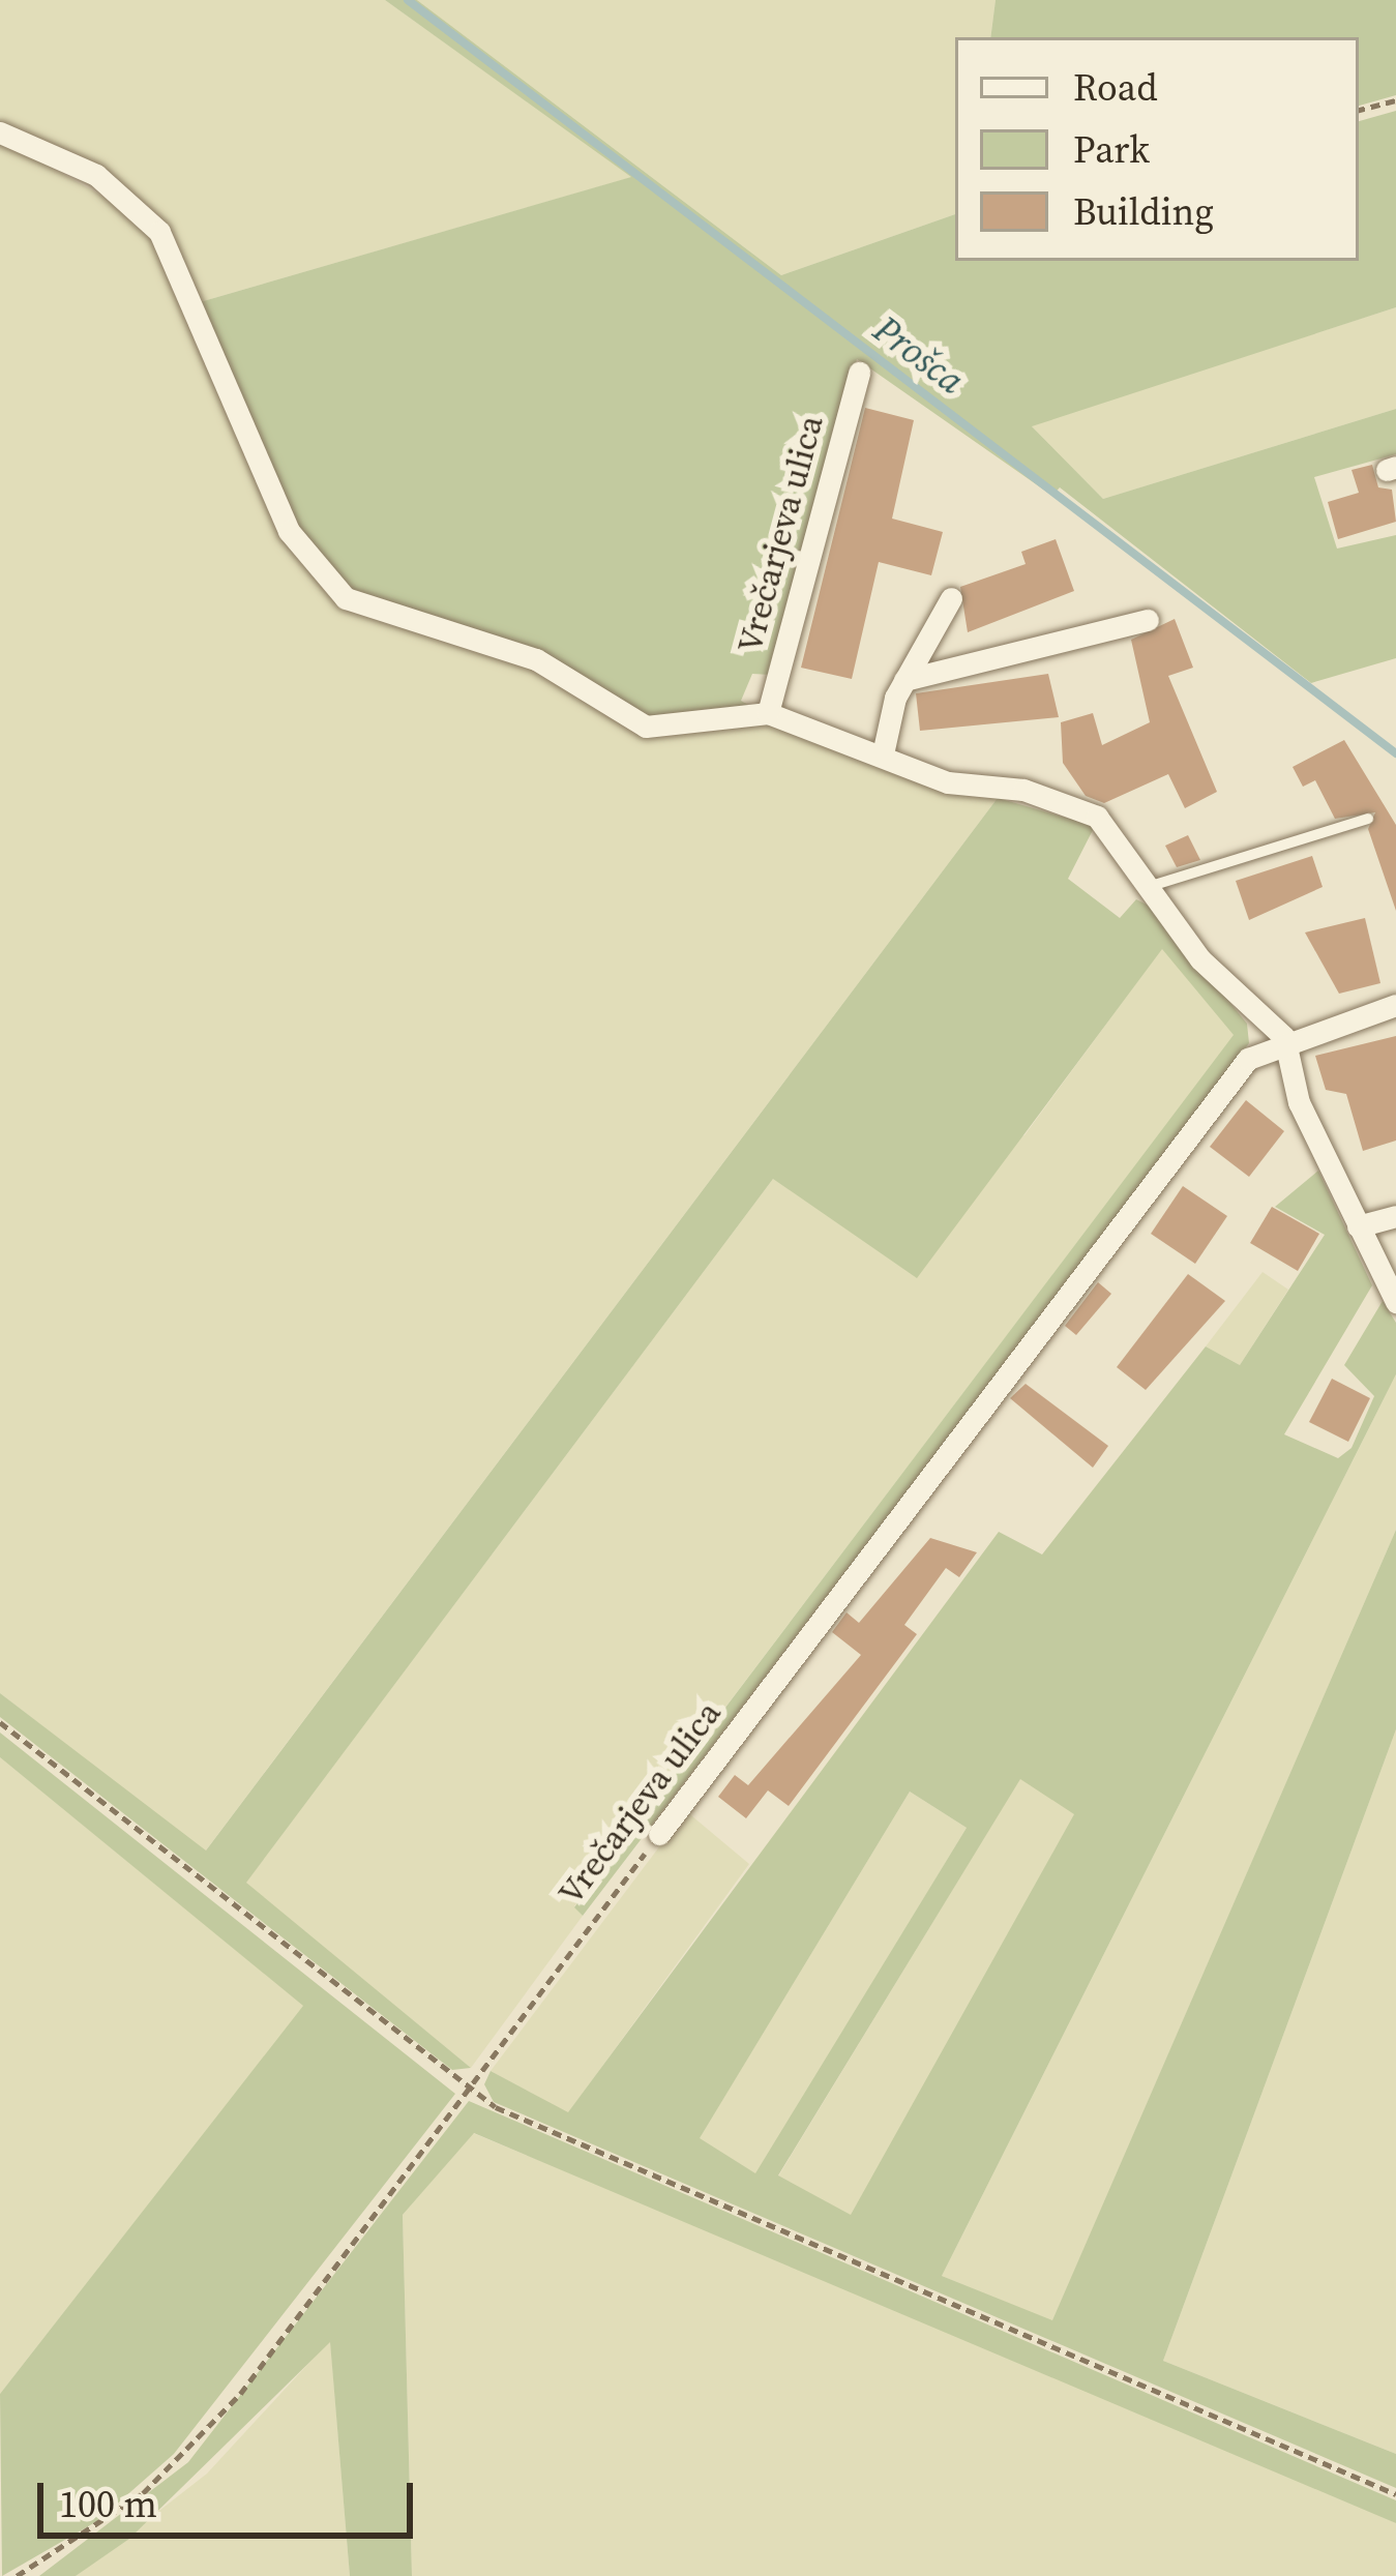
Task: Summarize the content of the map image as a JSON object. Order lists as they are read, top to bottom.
{
  "streets": {
    "street": ["Vrečarjeva ulica"]
  },
  "water": ["Prošca"],
  "legend": ["Road", "Park", "Building"],
  "scale_bar": "100 m"
}
